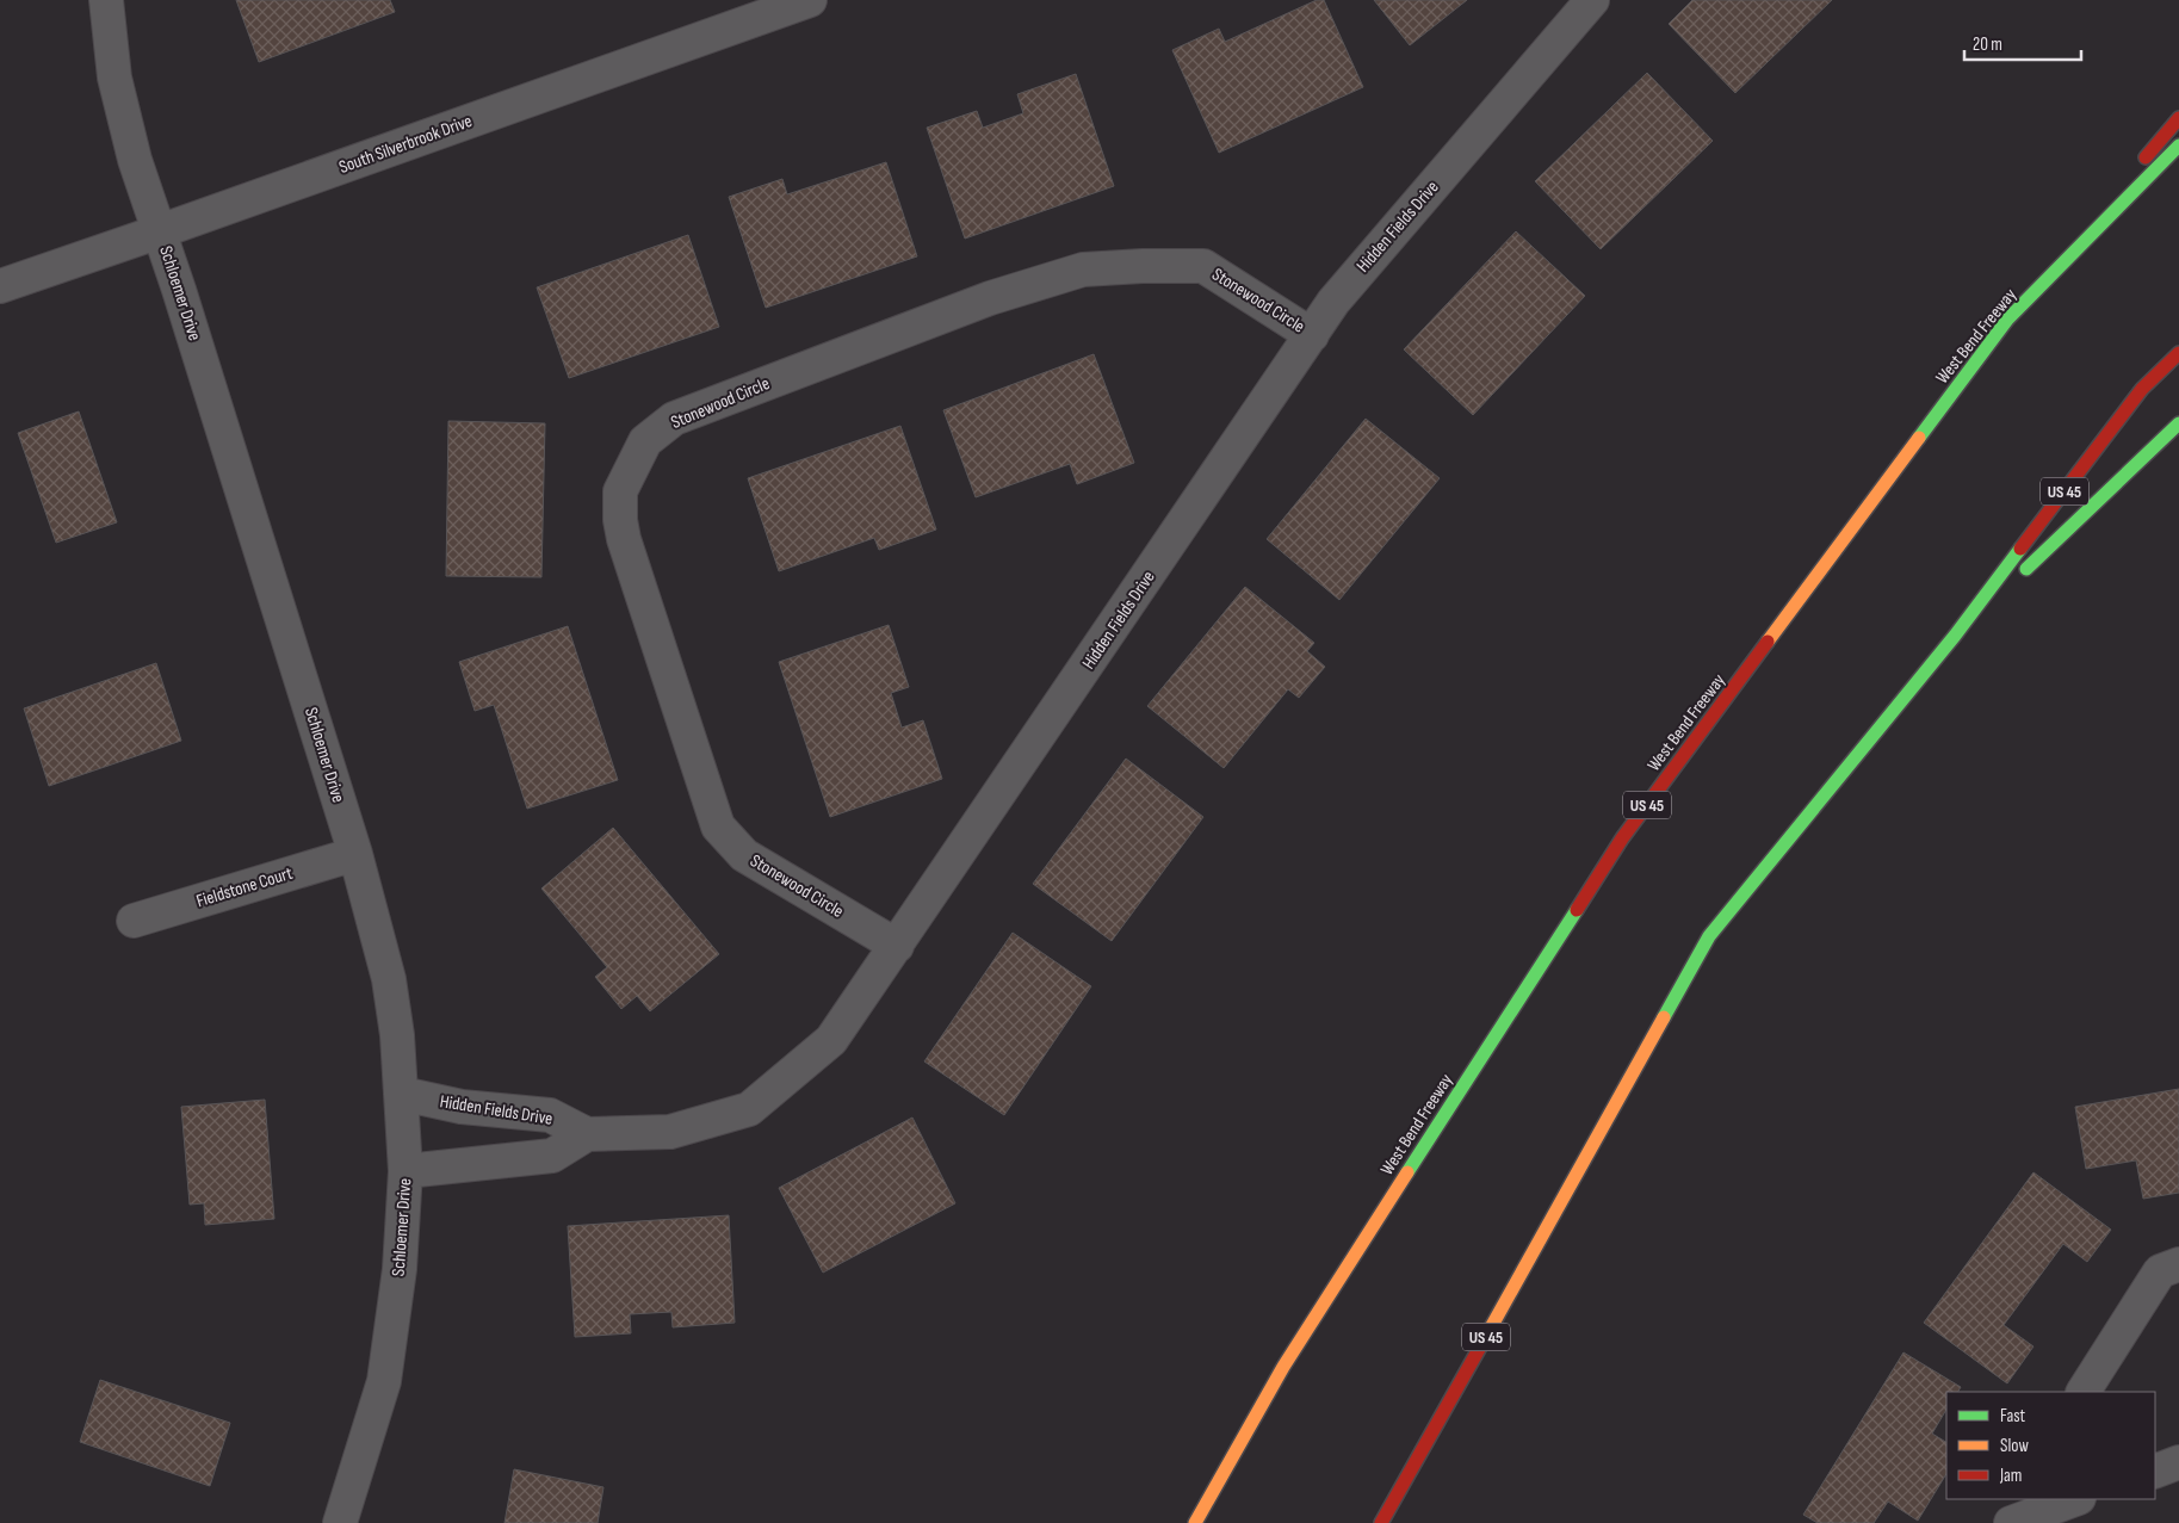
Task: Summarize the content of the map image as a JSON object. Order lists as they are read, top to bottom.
{
  "streets": {
    "highway": ["West Bend Freeway", "US 45"],
    "street": [
      "South Silverbrook Drive",
      "Hidden Fields Drive",
      "Schloemer Drive",
      "Stonewood Circle",
      "Fieldstone Court"
    ]
  },
  "crossings": [
    ["South Silverbrook Drive", "Schloemer Drive"],
    ["Hidden Fields Drive", "Schloemer Drive"],
    ["Hidden Fields Drive", "Stonewood Circle"],
    ["Schloemer Drive", "Fieldstone Court"]
  ],
  "legend": ["Fast", "Slow", "Jam"],
  "scale_bar": "20 m"
}
